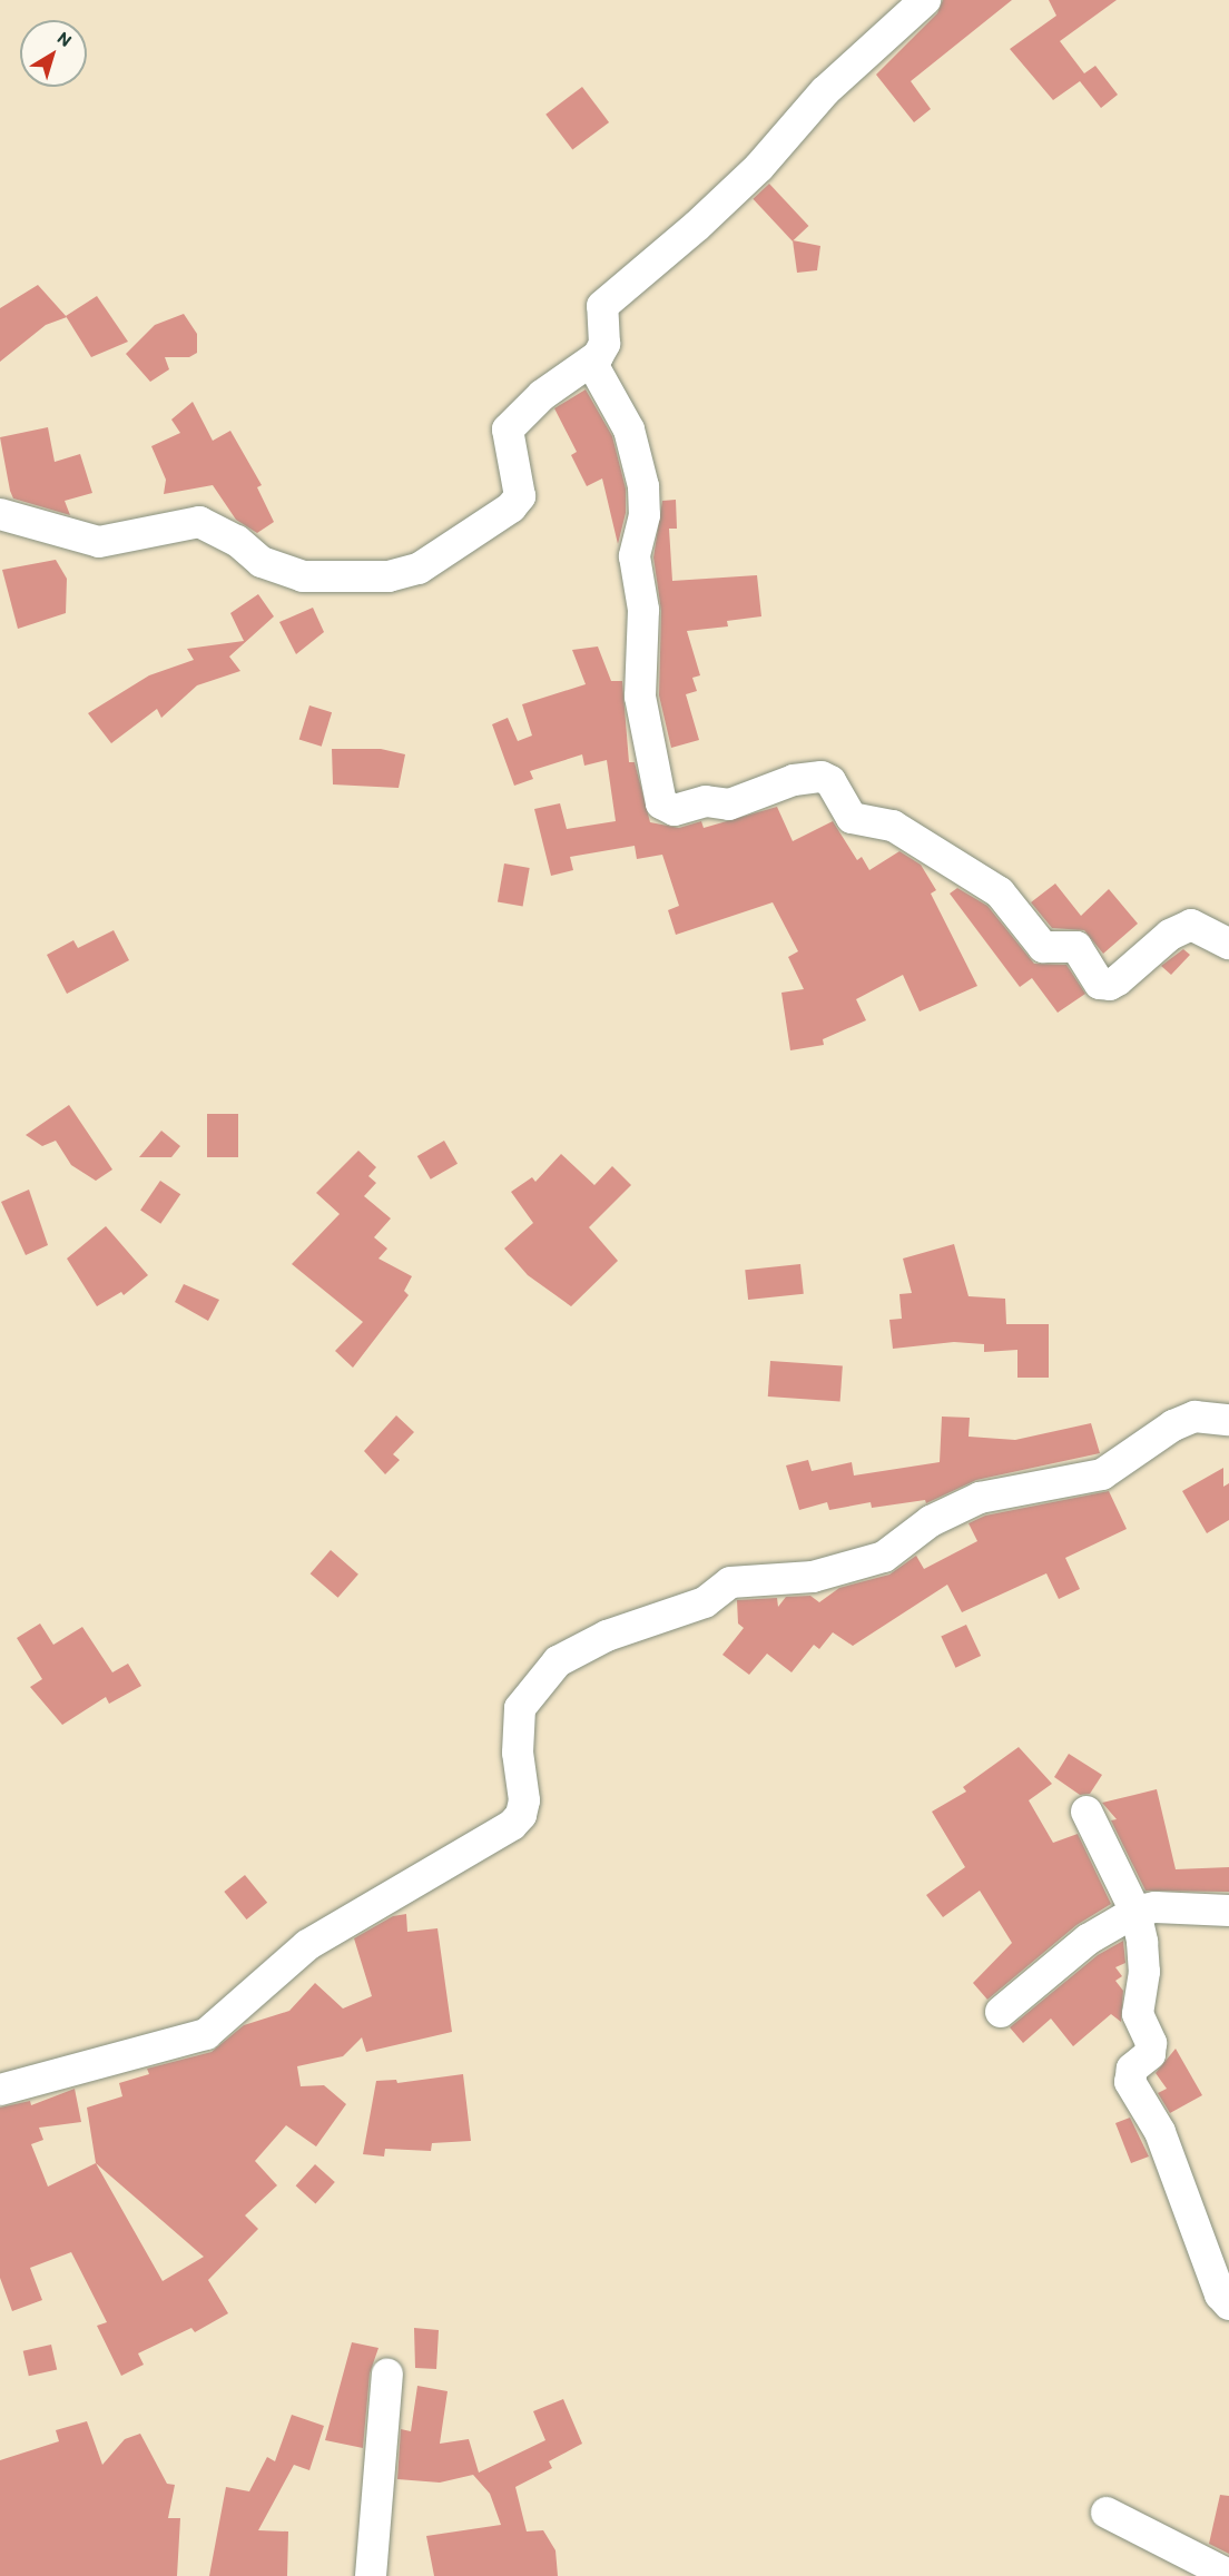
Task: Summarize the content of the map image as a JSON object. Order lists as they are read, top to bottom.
{
  "north": "top right"
}
